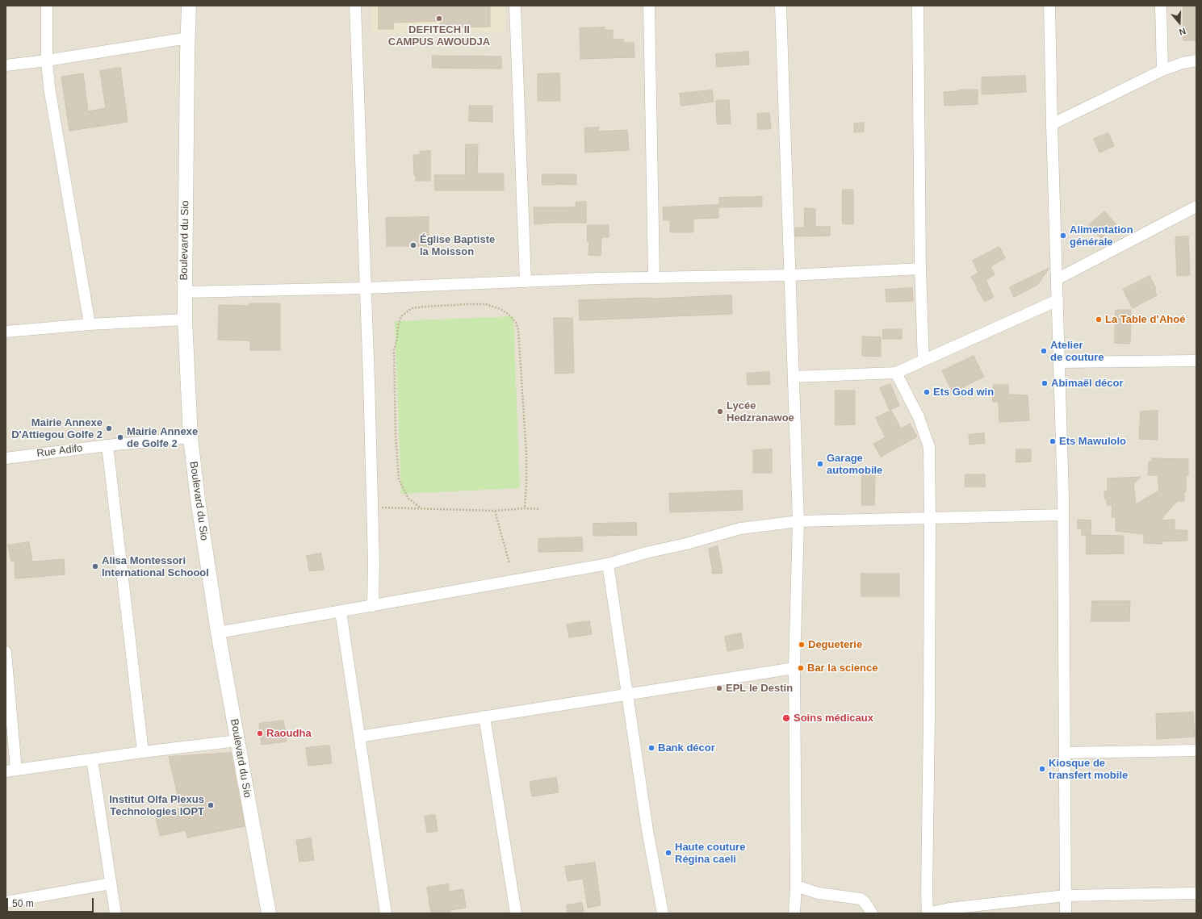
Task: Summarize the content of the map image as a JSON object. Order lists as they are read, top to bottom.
{
  "streets": {
    "street": ["Boulevard du Sio", "Rue Adifo"]
  },
  "crossings": [
    ["Boulevard du Sio", "Rue Adifo"]
  ],
  "places": [
    "DEFITECH II CAMPUS AWOUDJA",
    "Alimentation générale",
    "Église Baptiste la Moisson",
    "La Table d’Ahoé",
    "Atelier de couture",
    "Abimaël décor",
    "Ets God win",
    "Lycée Hedzranawoe",
    "Mairie Annexe D'Attiegou Golfe 2",
    "Mairie Annexe de Golfe 2",
    "Ets Mawulolo",
    "Garage automobile",
    "Alisa Montessori International Schoool",
    "Degueterie",
    "Bar la science",
    "EPL le Destin",
    "Soins médicaux",
    "Raoudha",
    "Bank décor",
    "Kiosque de transfert mobile",
    "Institut Olfa Plexus Technologies IOPT",
    "Haute couture Régina caeli"
  ],
  "scale_bar": "50 m",
  "north": "bottom"
}
